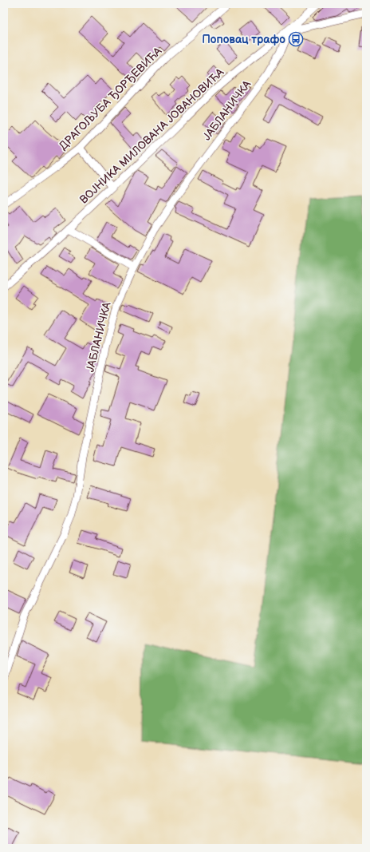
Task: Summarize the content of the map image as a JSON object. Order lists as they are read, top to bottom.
{
  "streets": {
    "street": ["ДРАГОЉУБА ЂОРЂЕВИЋА", "ЈАБЛАНИЧКА", "ВОЈНИКА МИЛОВАНА ЈОВАНОВИЋА"]
  },
  "crossings": [
    ["ЈАБЛАНИЧКА", "ВОЈНИКА МИЛОВАНА ЈОВАНОВИЋА"]
  ],
  "places": {
    "bus stop": ["Поповац трафо"]
  }
}
